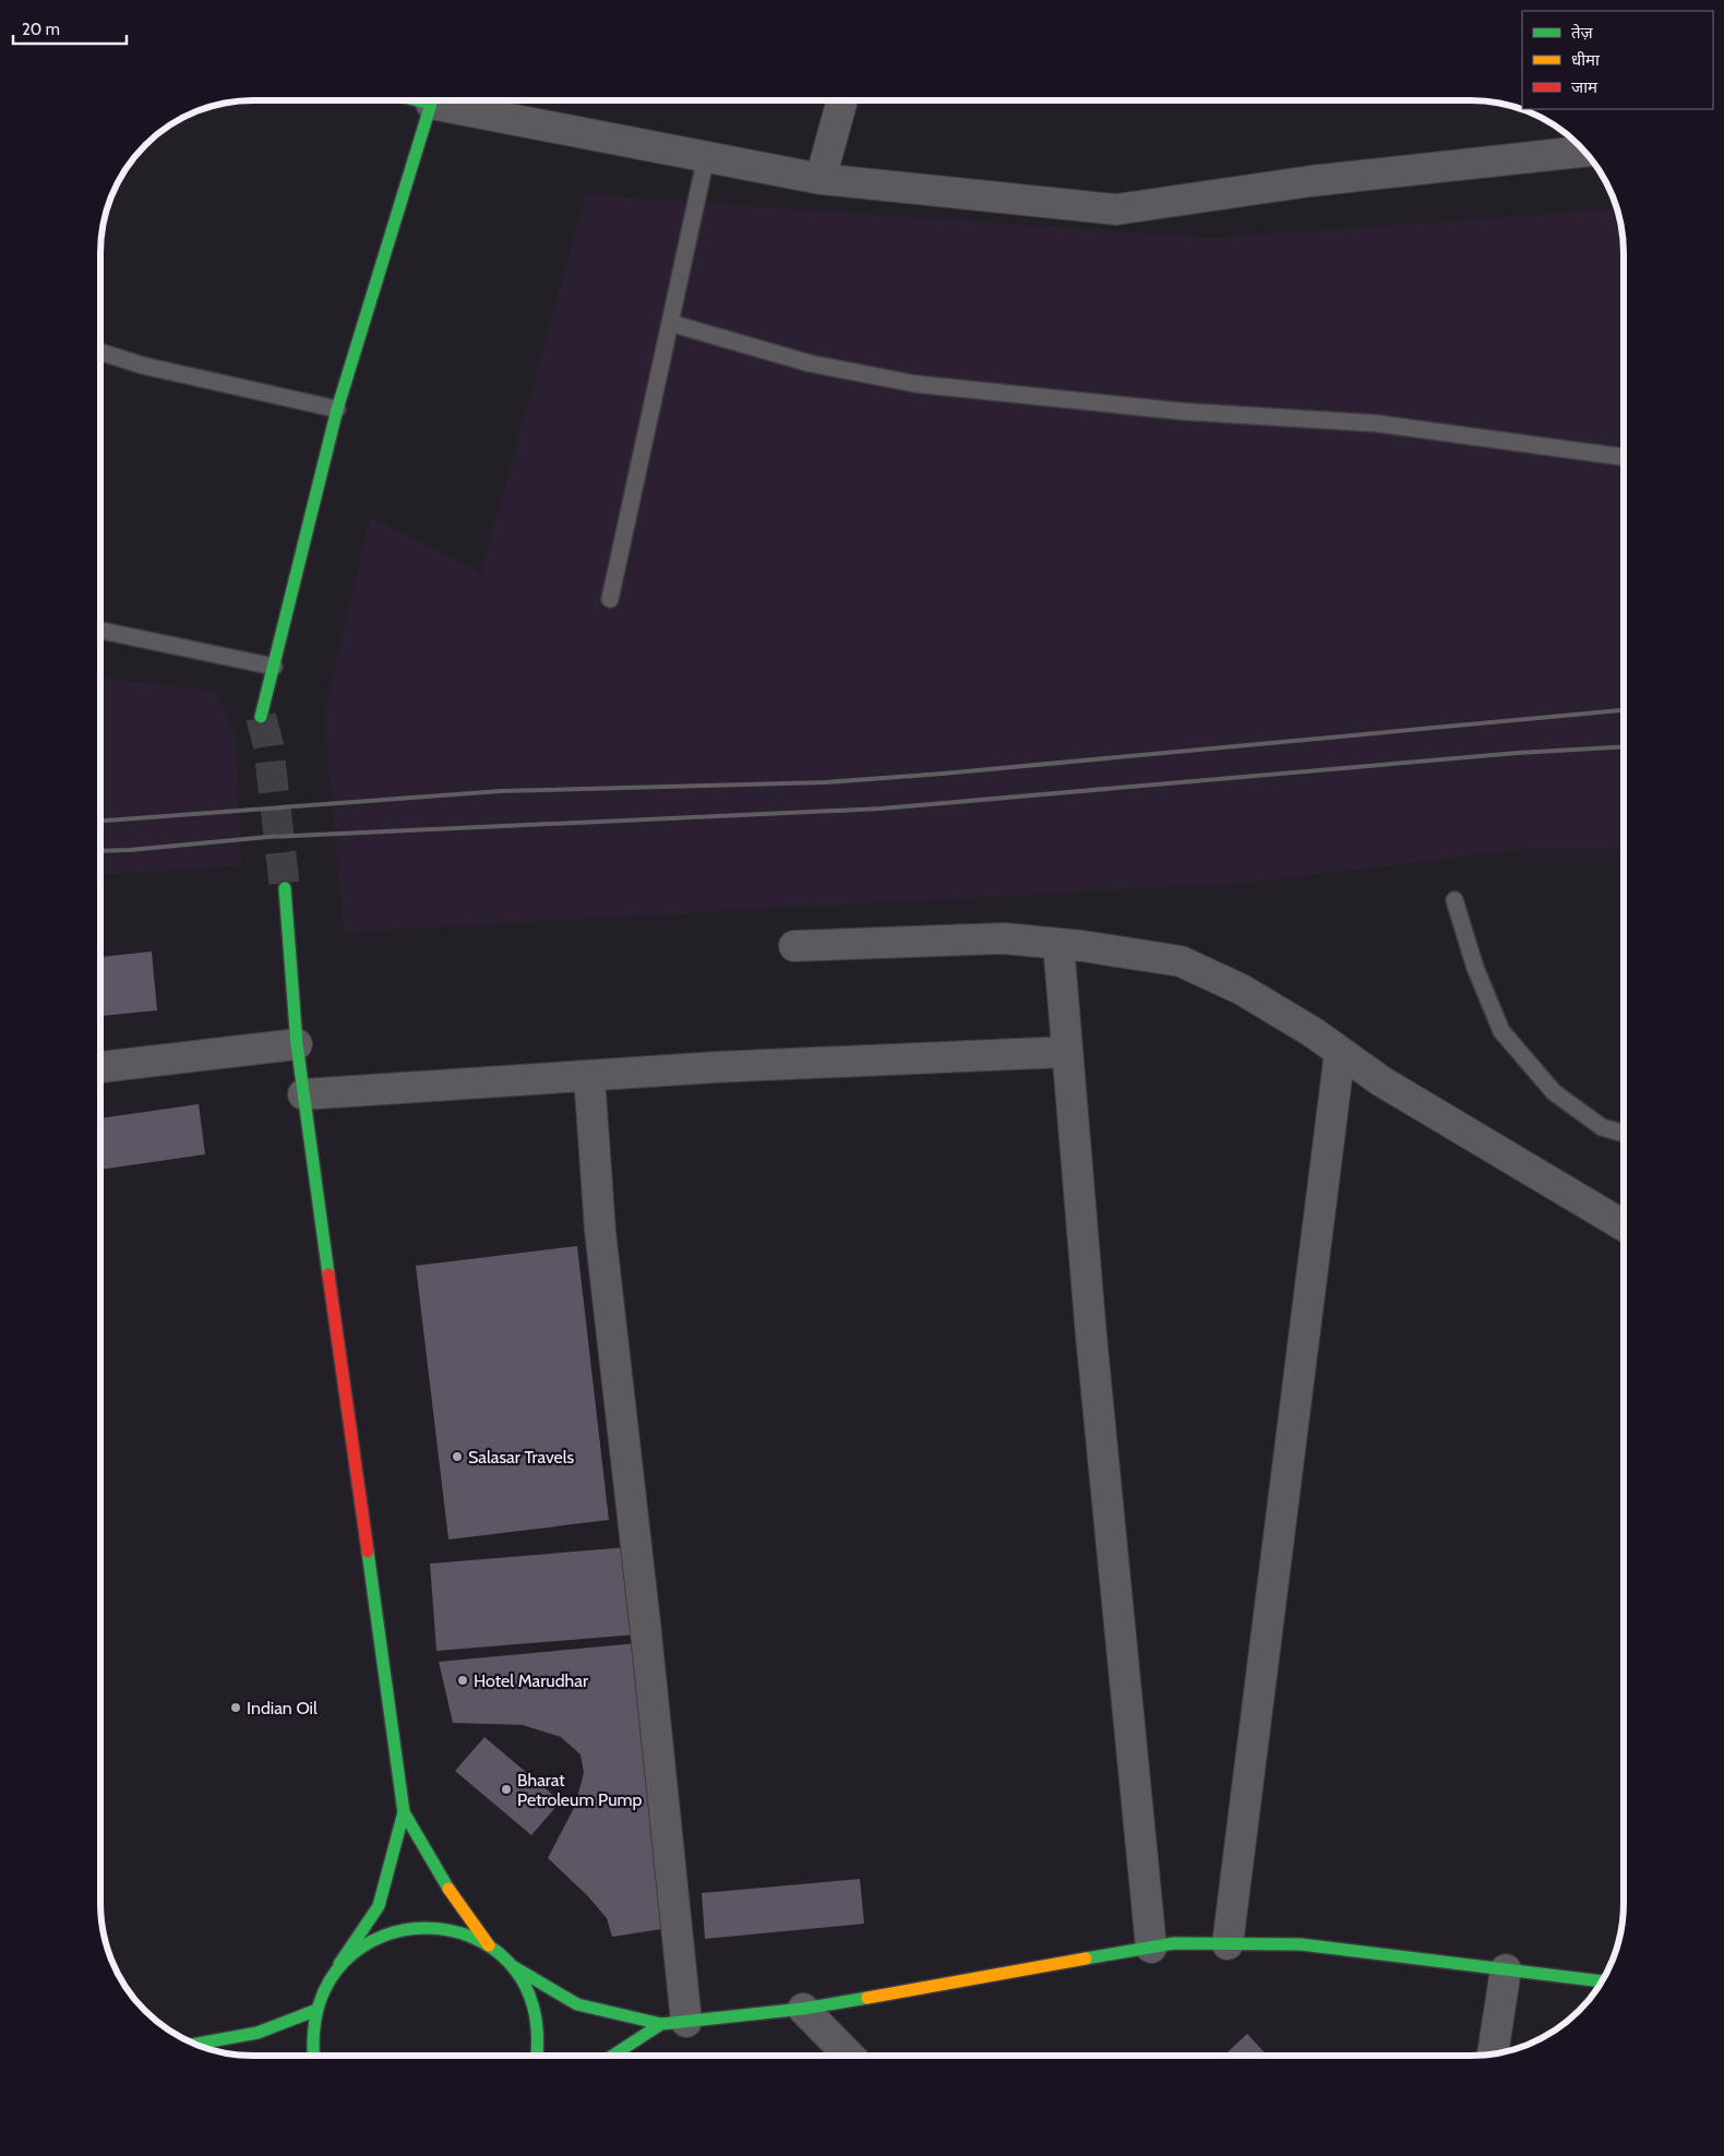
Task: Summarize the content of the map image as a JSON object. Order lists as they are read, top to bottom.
{
  "places": [
    "Salasar Travels",
    "Hotel Marudhar",
    "Indian Oil",
    "Bharat Petroleum Pump"
  ],
  "legend": ["तेज़", "धीमा", "जाम"],
  "scale_bar": "20 m"
}
